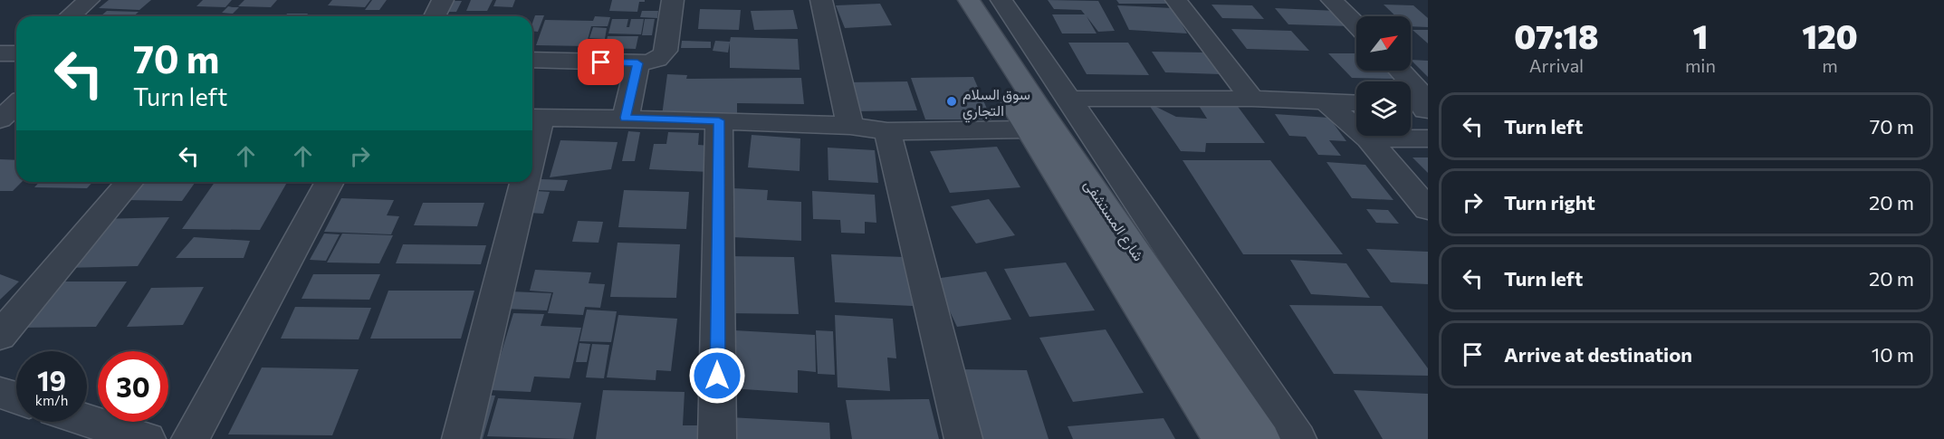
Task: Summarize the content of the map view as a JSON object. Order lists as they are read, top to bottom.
{
  "streets": {
    "main road": ["شارع المستشفى"]
  },
  "places": ["سوق السلام التجاري"],
  "north": "top right",
  "page": {
    "eta": [
      "07:18",
      "Arrival",
      "1",
      "min",
      "120",
      "m"
    ],
    "turn": ["70 m", "Turn left"],
    "list": [
      {
        "name": "Turn left",
        "value": "70 m"
      },
      {
        "name": "Turn right",
        "value": "20 m"
      },
      {
        "name": "Turn left",
        "value": "20 m"
      },
      {
        "name": "Arrive at destination",
        "value": "10 m"
      }
    ],
    "speed": "19 km/h",
    "limit": "30"
  }
}
